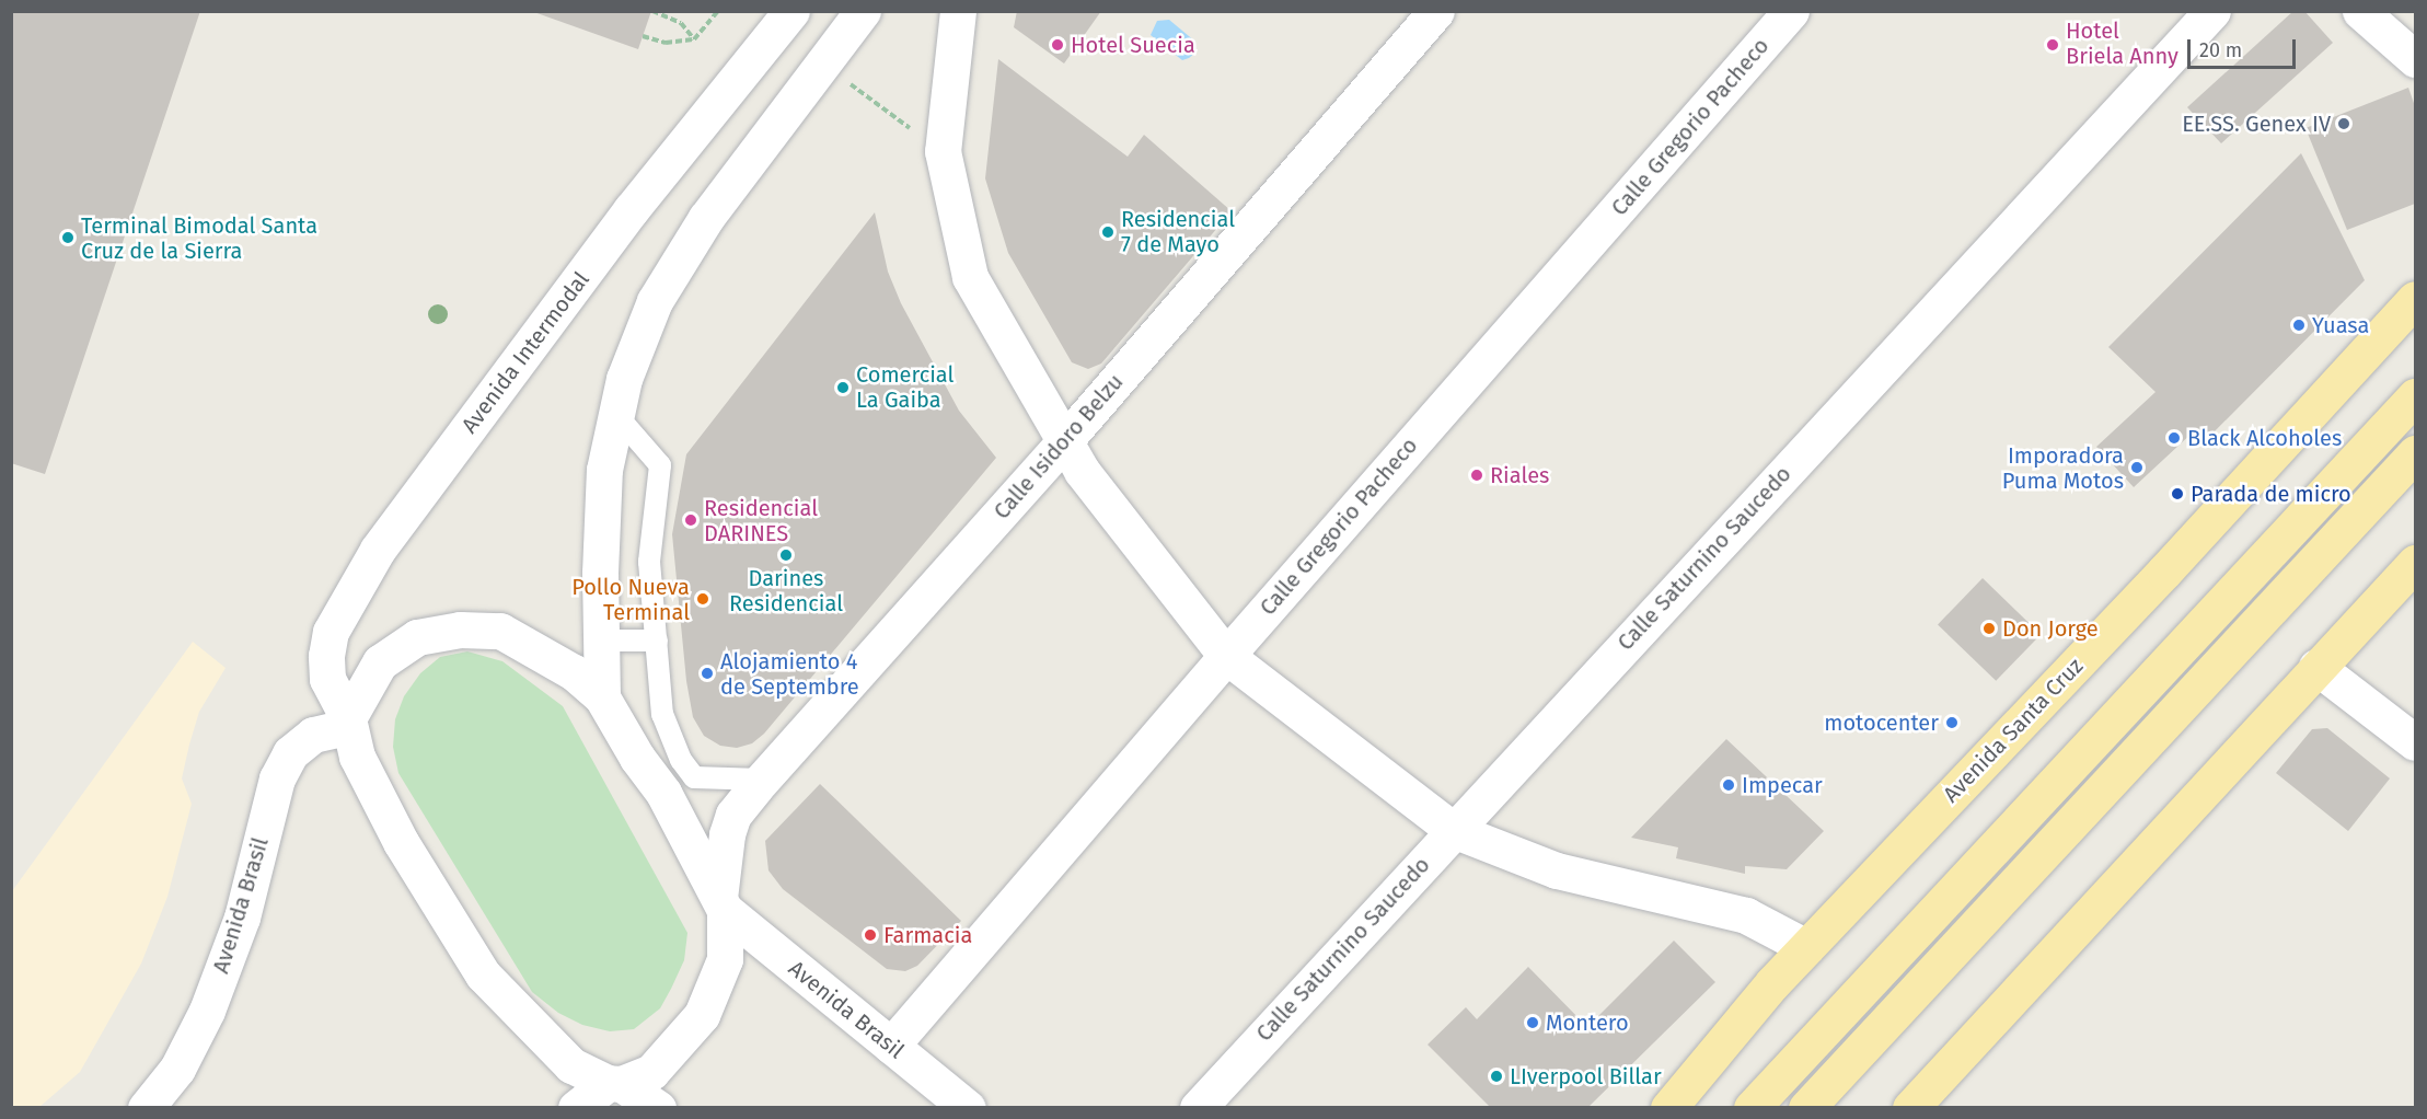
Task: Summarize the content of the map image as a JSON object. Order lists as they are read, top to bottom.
{
  "streets": {
    "main road": ["Avenida Santa Cruz"],
    "street": [
      "Calle Gregorio Pacheco",
      "Avenida Intermodal",
      "Calle Isidoro Belzu",
      "Calle Saturnino Saucedo",
      "Avenida Brasil"
    ]
  },
  "crossings": [
    ["Calle Gregorio Pacheco", "Avenida Brasil"],
    ["Avenida Intermodal", "Calle Isidoro Belzu"],
    ["Avenida Intermodal", "Avenida Brasil"],
    ["Calle Isidoro Belzu", "Avenida Brasil"]
  ],
  "places": [
    "Hotel Suecia",
    "Hotel Briela Anny",
    "EE.SS. Genex IV",
    "Residencial 7 de Mayo",
    "Terminal Bimodal Santa Cruz de la Sierra",
    "Yuasa",
    "Comercial La Gaiba",
    "Black Alcoholes",
    "Imporadora Puma Motos",
    "Riales",
    "Parada de micro",
    "Residencial DARINES",
    "Darines Residencial",
    "Pollo Nueva Terminal",
    "Don Jorge",
    "Alojamiento 4 de Septembre",
    "motocenter",
    "Impecar",
    "Farmacia",
    "Montero",
    "LIverpool Billar"
  ],
  "scale_bar": "20 m"
}
